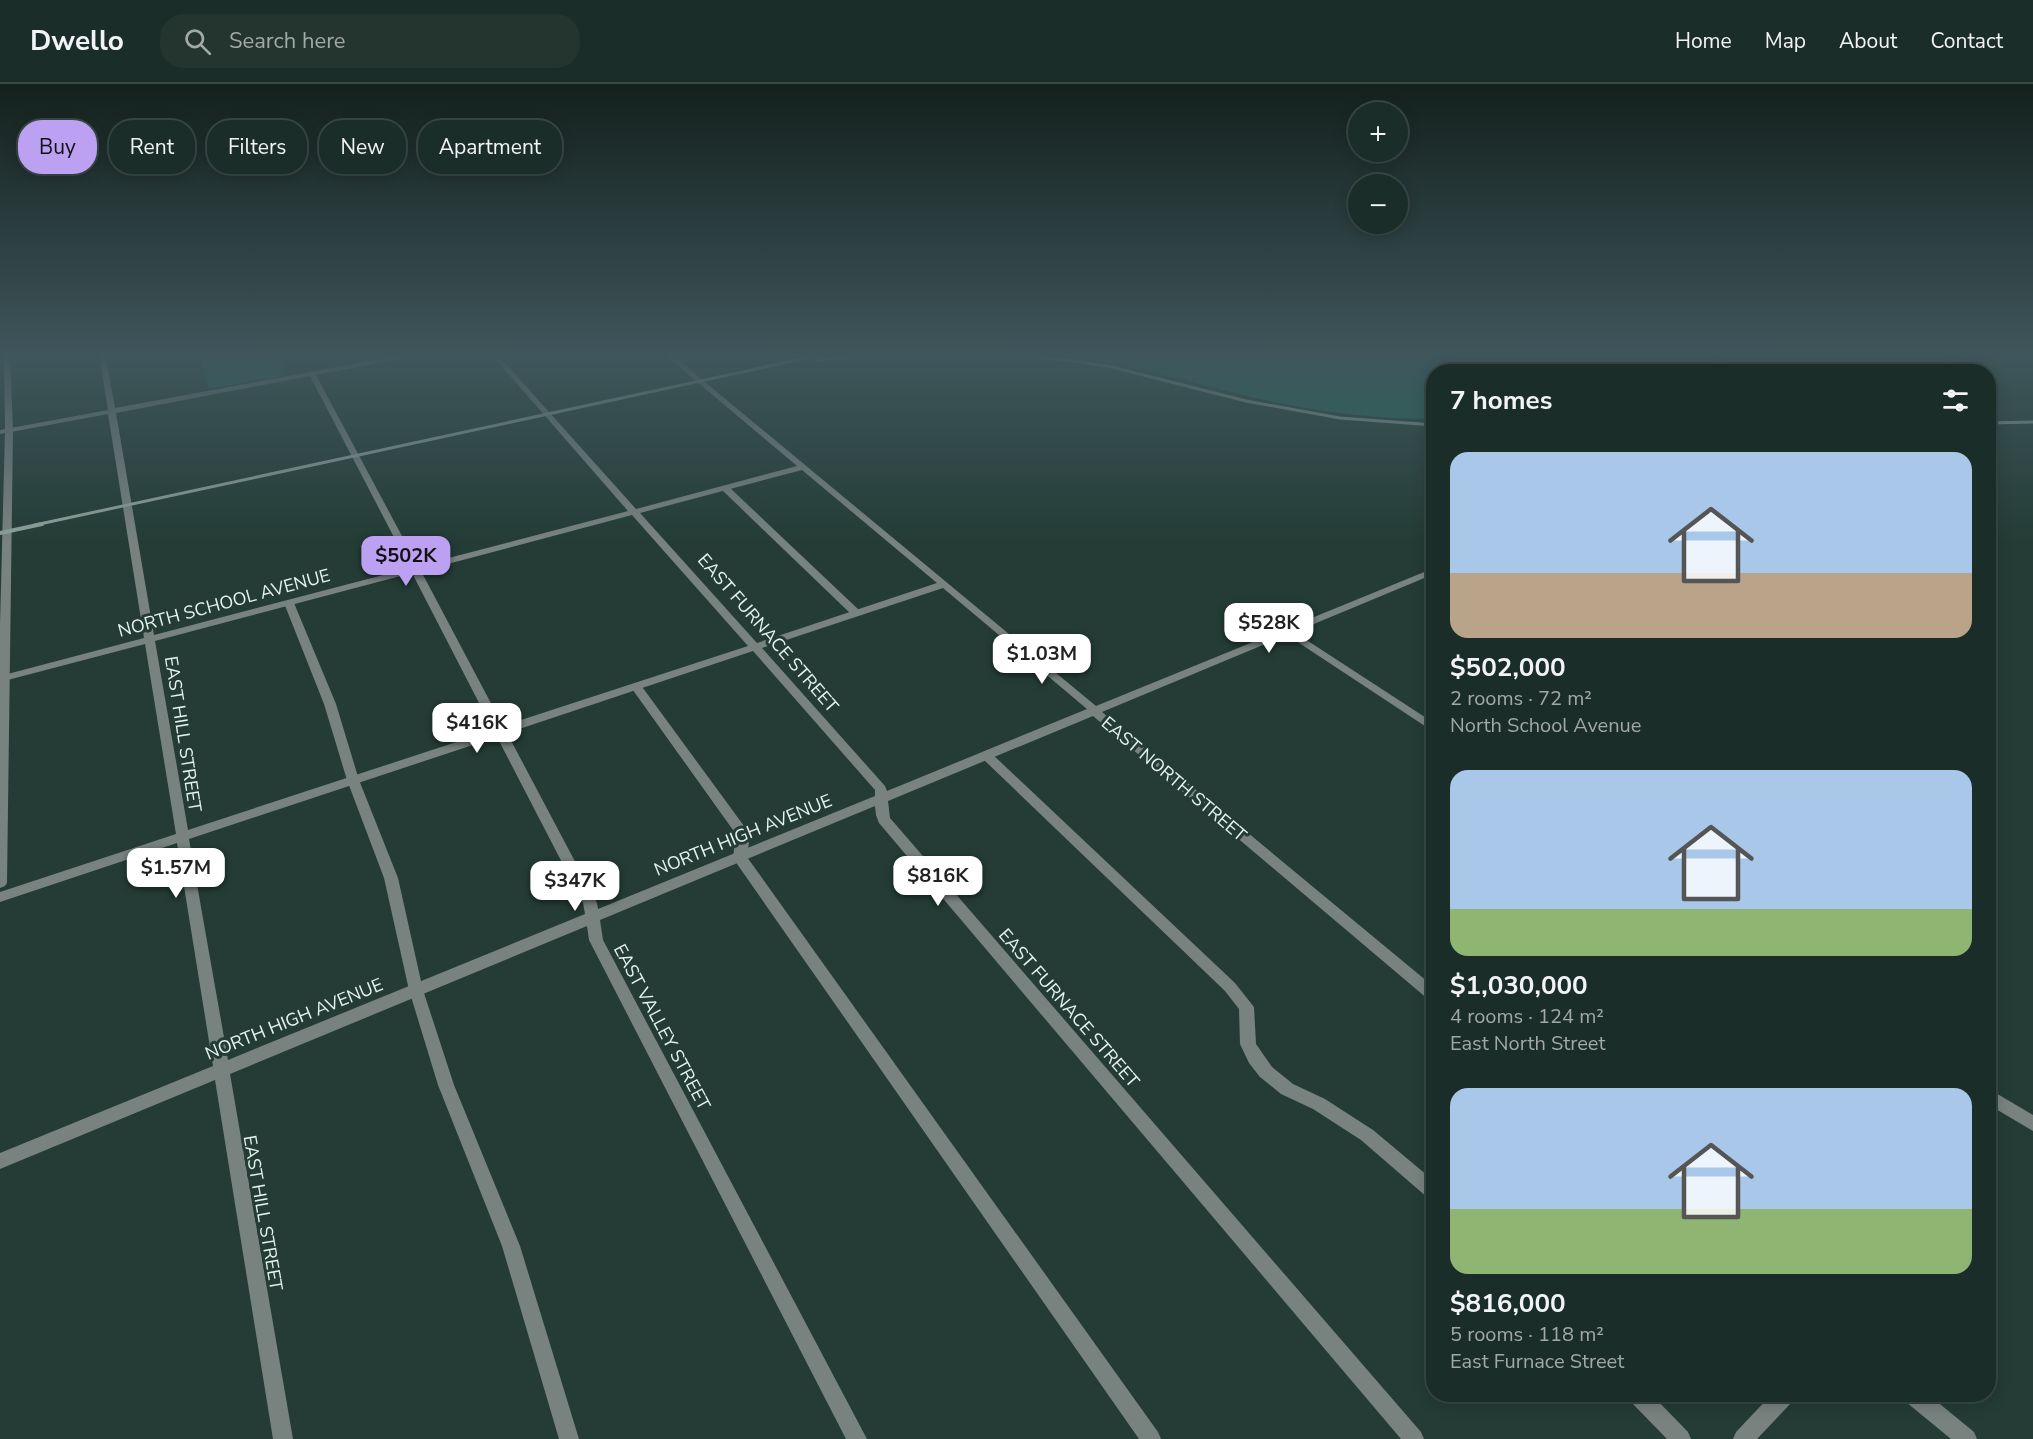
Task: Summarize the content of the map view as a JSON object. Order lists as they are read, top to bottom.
{
  "streets": {
    "street": [
      "NORTH SCHOOL AVENUE",
      "EAST FURNACE STREET",
      "EAST HILL STREET",
      "EAST NORTH STREET",
      "NORTH HIGH AVENUE",
      "EAST VALLEY STREET"
    ]
  },
  "crossings": [
    ["NORTH SCHOOL AVENUE", "EAST FURNACE STREET"],
    ["NORTH SCHOOL AVENUE", "EAST HILL STREET"],
    ["NORTH SCHOOL AVENUE", "EAST NORTH STREET"],
    ["NORTH SCHOOL AVENUE", "EAST VALLEY STREET"],
    ["EAST FURNACE STREET", "NORTH HIGH AVENUE"],
    ["EAST HILL STREET", "NORTH HIGH AVENUE"],
    ["EAST NORTH STREET", "NORTH HIGH AVENUE"],
    ["NORTH HIGH AVENUE", "EAST VALLEY STREET"]
  ],
  "page": {
    "header": "Dwello",
    "search": "Search here",
    "nav": [
      "Home",
      "Map",
      "About",
      "Contact"
    ],
    "map_buttons": ["+", "−"],
    "chip": [
      "Buy",
      "Rent",
      "Filters",
      "New",
      "Apartment"
    ],
    "heading": "7 homes",
    "list": [
      {
        "name": "$502,000",
        "note": "2 rooms · 72 m² · North School Avenue"
      },
      {
        "name": "$1,030,000",
        "note": "4 rooms · 124 m² · East North Street"
      },
      {
        "name": "$816,000",
        "note": "5 rooms · 118 m² · East Furnace Street"
      }
    ],
    "price": [
      "$502K",
      "$528K",
      "$1.03M",
      "$416K",
      "$1.57M",
      "$816K",
      "$347K"
    ]
  }
}
